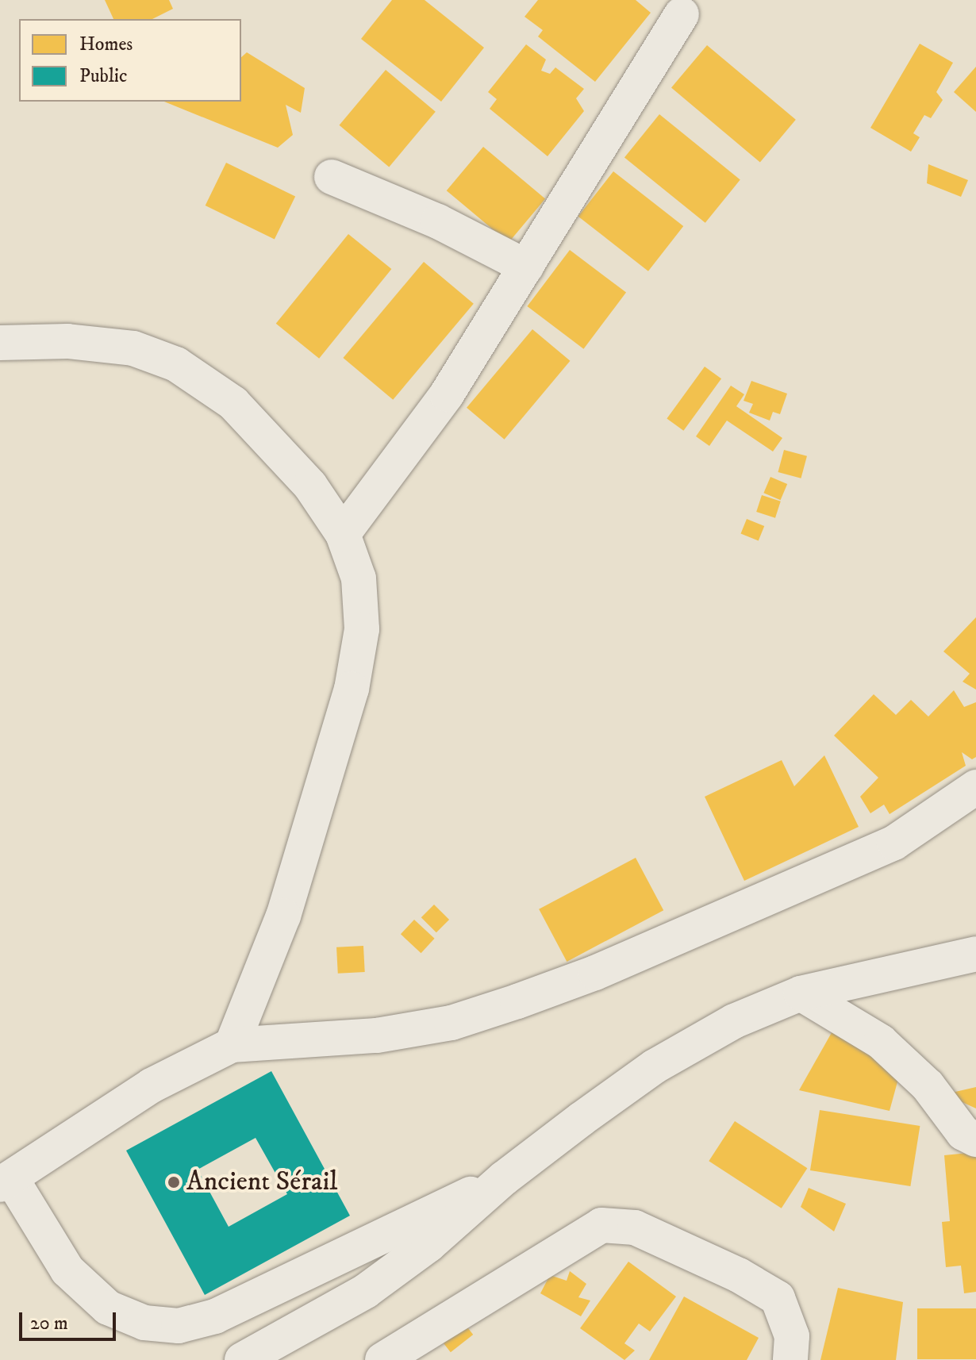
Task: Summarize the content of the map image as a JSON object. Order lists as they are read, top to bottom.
{
  "places": ["Ancient Sérail"],
  "legend": ["Homes", "Public"],
  "scale_bar": "20 m"
}
